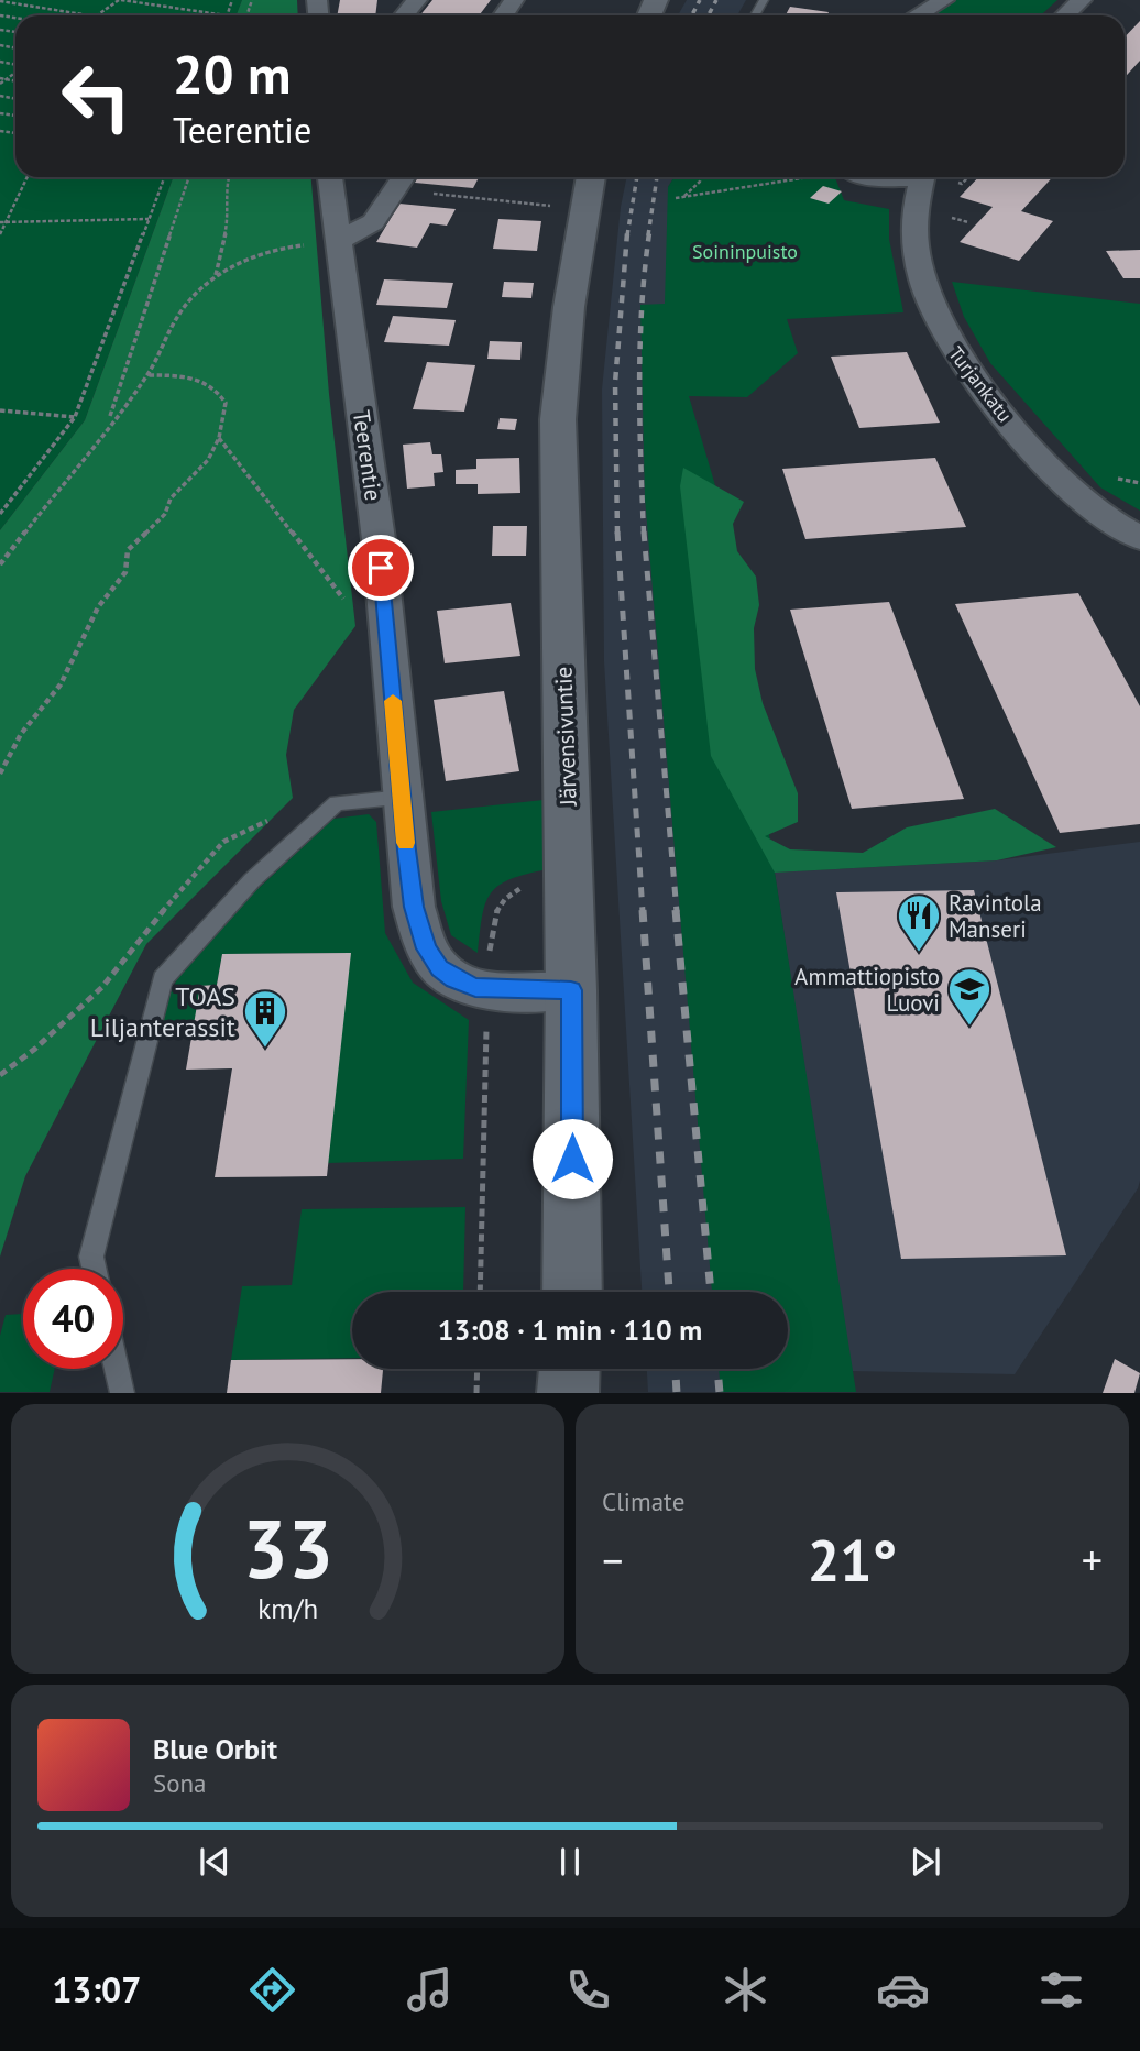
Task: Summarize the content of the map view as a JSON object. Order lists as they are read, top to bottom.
{
  "streets": {
    "street": ["Turjankatu", "Teerentie", "Järvensivuntie"]
  },
  "crossings": [
    ["Teerentie", "Järvensivuntie"]
  ],
  "parks": ["Soininpuisto"],
  "places": {
    "restaurant": ["Ravintola Manseri"],
    "school or university": ["Ammattiopisto Luovi"],
    "building": ["TOAS Liljanterassit"]
  },
  "page": {
    "turn": ["20 m", "Teerentie"],
    "limit": "40",
    "trip": "13:08 · 1 min · 110 m",
    "tile": "Climate",
    "heat": ["−", "21°", "+"],
    "song": ["Blue Orbit", "Sona"],
    "tabs": "13:07",
    "gauge": ["33", "km/h"]
  }
}
